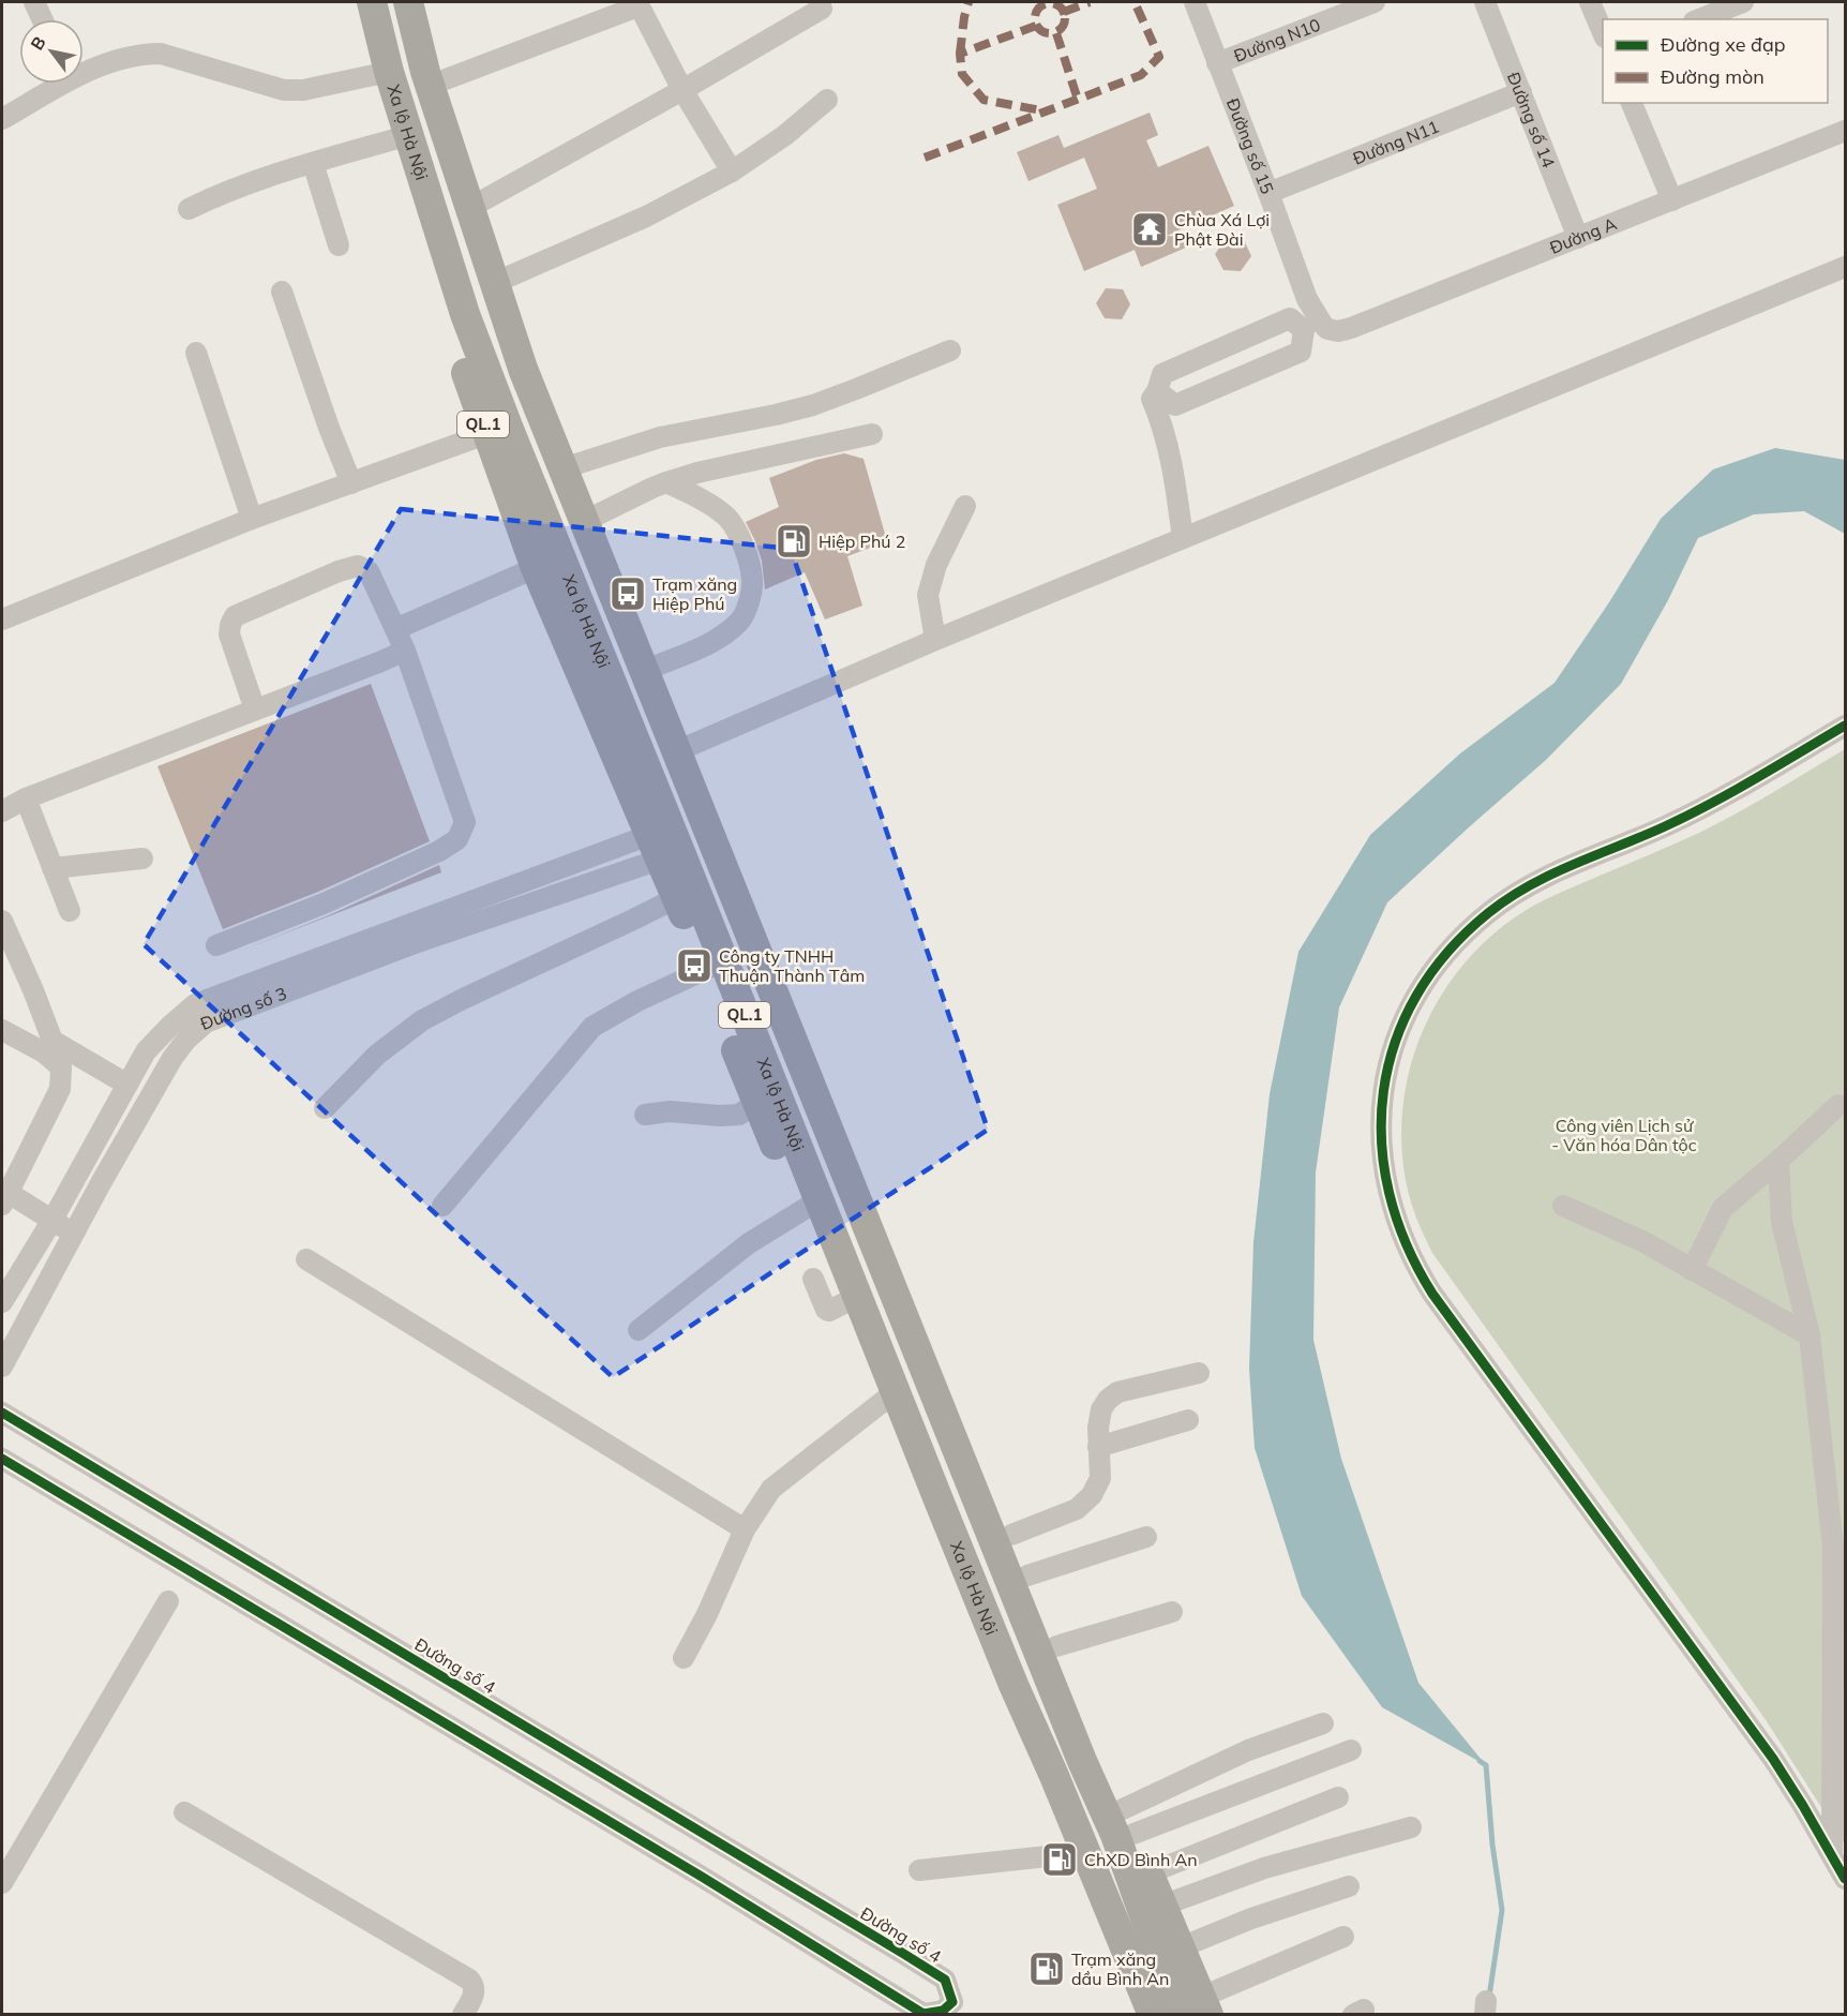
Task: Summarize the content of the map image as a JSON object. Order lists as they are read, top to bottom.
{
  "streets": {
    "highway": ["Xa lộ Hà Nội", "QL.1"],
    "street": [
      "Đường N10",
      "Đường số 14",
      "Đường N11",
      "Đường số 15",
      "Đường A",
      "Đường số 3",
      "Đường số 4"
    ]
  },
  "crossings": [
    ["Đường N10", "Đường số 15"],
    ["Đường số 14", "Đường N11"],
    ["Đường số 14", "Đường A"],
    ["Xa lộ Hà Nội", "Đường số 3"],
    ["Đường N11", "Đường số 15"],
    ["Đường số 15", "Đường A"]
  ],
  "parks": ["Công viên Lịch sử - Văn hóa Dân tộc"],
  "places": {
    "temple": ["Chùa Xá Lợi Phật Đài"],
    "fuel station": ["Hiệp Phú 2", "ChXD Bình An", "Trạm xăng dầu Bình An"],
    "bus stop": ["Trạm xăng Hiệp Phú", "Công ty TNHH Thuận Thành Tâm"]
  },
  "legend": ["Đường xe đạp", "Đường mòn"],
  "north": "top left"
}
